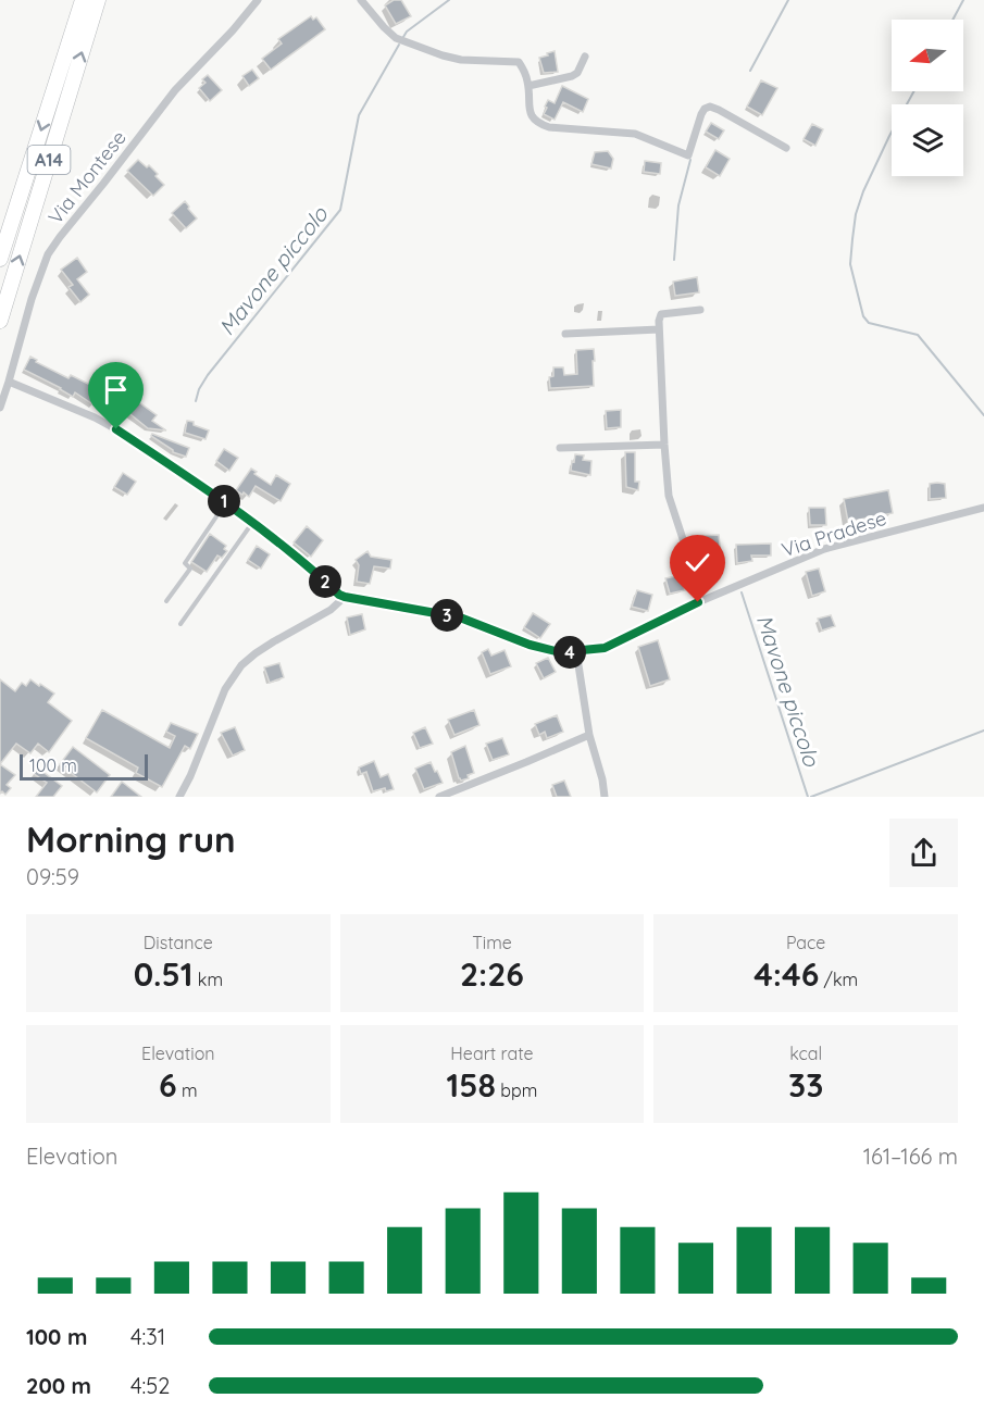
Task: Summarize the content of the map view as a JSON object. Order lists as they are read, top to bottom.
{
  "streets": {
    "highway": ["A14"],
    "street": ["Via Montese", "Via Pradese"]
  },
  "crossings": [
    ["Via Montese", "Via Pradese"]
  ],
  "water": ["Mavone piccolo"],
  "scale_bar": "100 m",
  "north": "left",
  "page": {
    "pins": [
      "1",
      "2",
      "3",
      "4"
    ],
    "scale": "100 m",
    "heading": ["Morning run", "09:59"],
    "stats": [
      ["Distance", "0.51 km"],
      ["Time", "2:26"],
      ["Pace", "4:46 /km"],
      ["Elevation", "6 m"],
      ["Heart rate", "158 bpm"],
      ["kcal", "33"]
    ],
    "chart": ["Elevation", "161–166 m"],
    "list": [
      {
        "name": "100 m",
        "note": "4:31"
      },
      {
        "name": "200 m",
        "note": "4:52"
      }
    ]
  }
}
